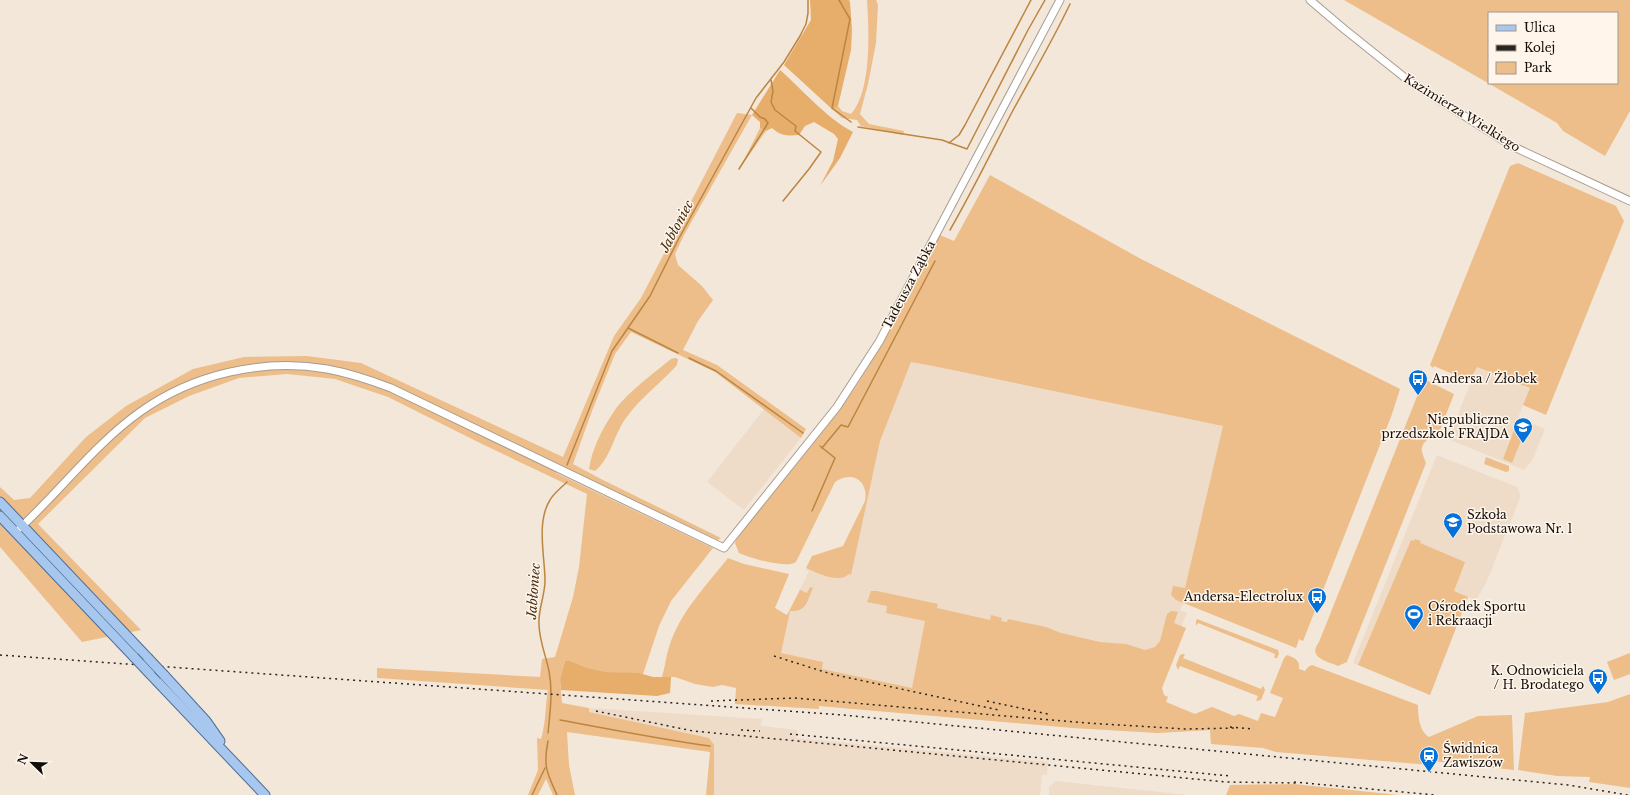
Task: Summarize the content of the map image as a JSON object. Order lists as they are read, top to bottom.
{
  "streets": {
    "street": ["Kazimierza Wielkiego", "Tadeusza Ząbka"]
  },
  "water": ["Jabłoniec"],
  "places": {
    "bus stop": ["Andersa / Żłobek", "Andersa-Electrolux", "K. Odnowiciela / H. Brodatego"],
    "school or university": ["Niepubliczne przedszkole FRAJDA", "Szkoła Podstawowa Nr. 1"],
    "sports": ["Ośrodek Sportu i Rekraacji"],
    "station": ["Świdnica Zawiszów"]
  },
  "legend": ["Ulica", "Kolej", "Park"],
  "north": "top left"
}
